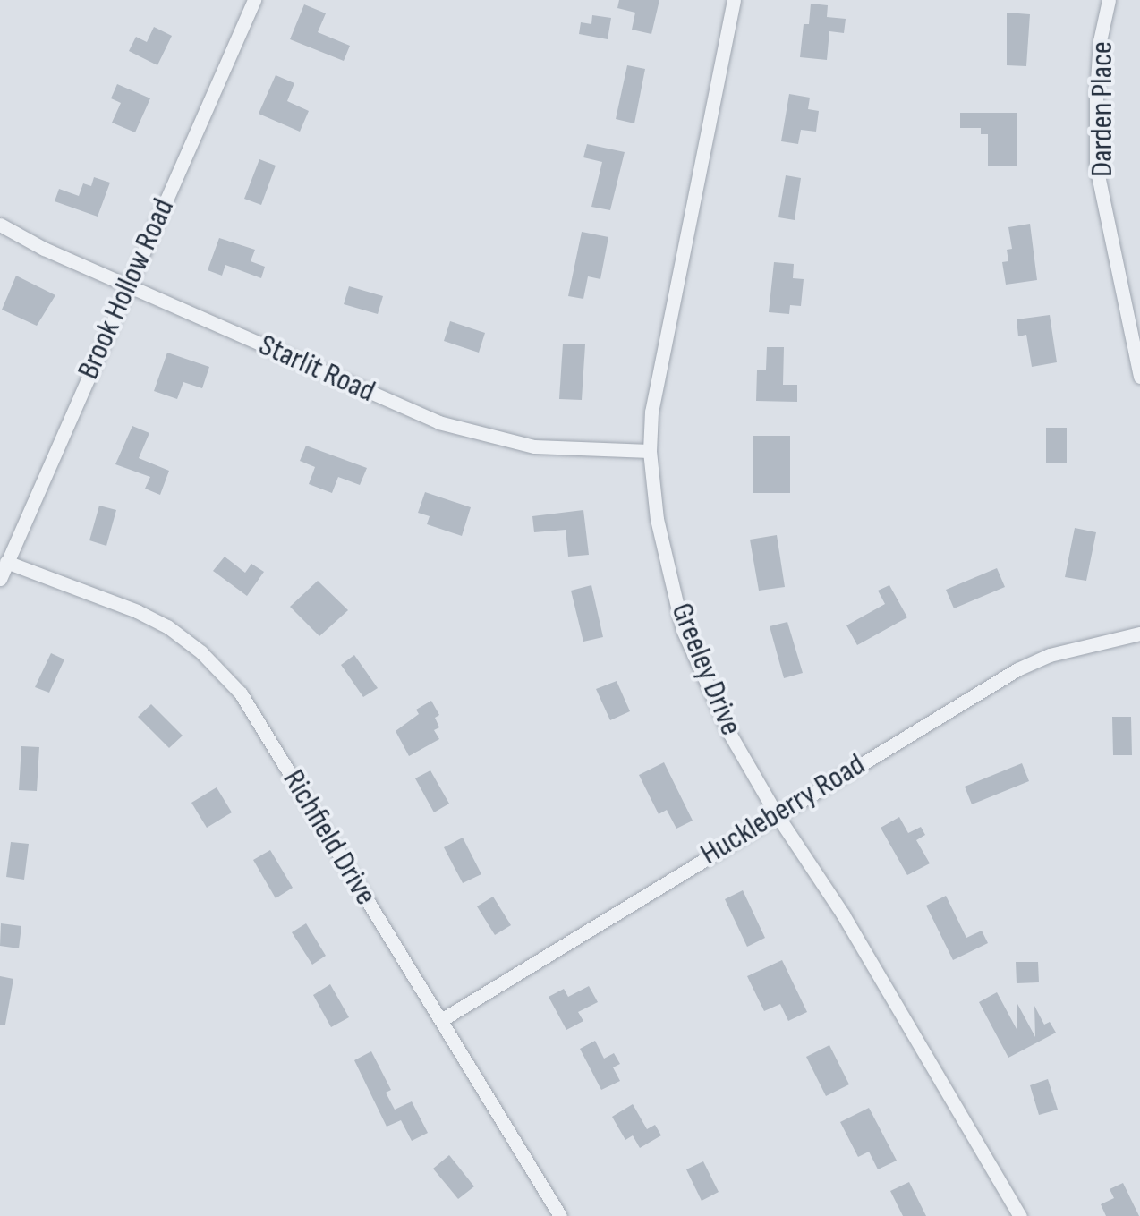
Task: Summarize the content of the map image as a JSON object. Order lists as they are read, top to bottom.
{
  "streets": {
    "street": [
      "Darden Place",
      "Brook Hollow Road",
      "Starlit Road",
      "Greeley Drive",
      "Huckleberry Road",
      "Richfield Drive"
    ]
  },
  "crossings": [
    ["Brook Hollow Road", "Starlit Road"],
    ["Brook Hollow Road", "Richfield Drive"],
    ["Starlit Road", "Greeley Drive"],
    ["Greeley Drive", "Huckleberry Road"],
    ["Huckleberry Road", "Richfield Drive"]
  ]
}
